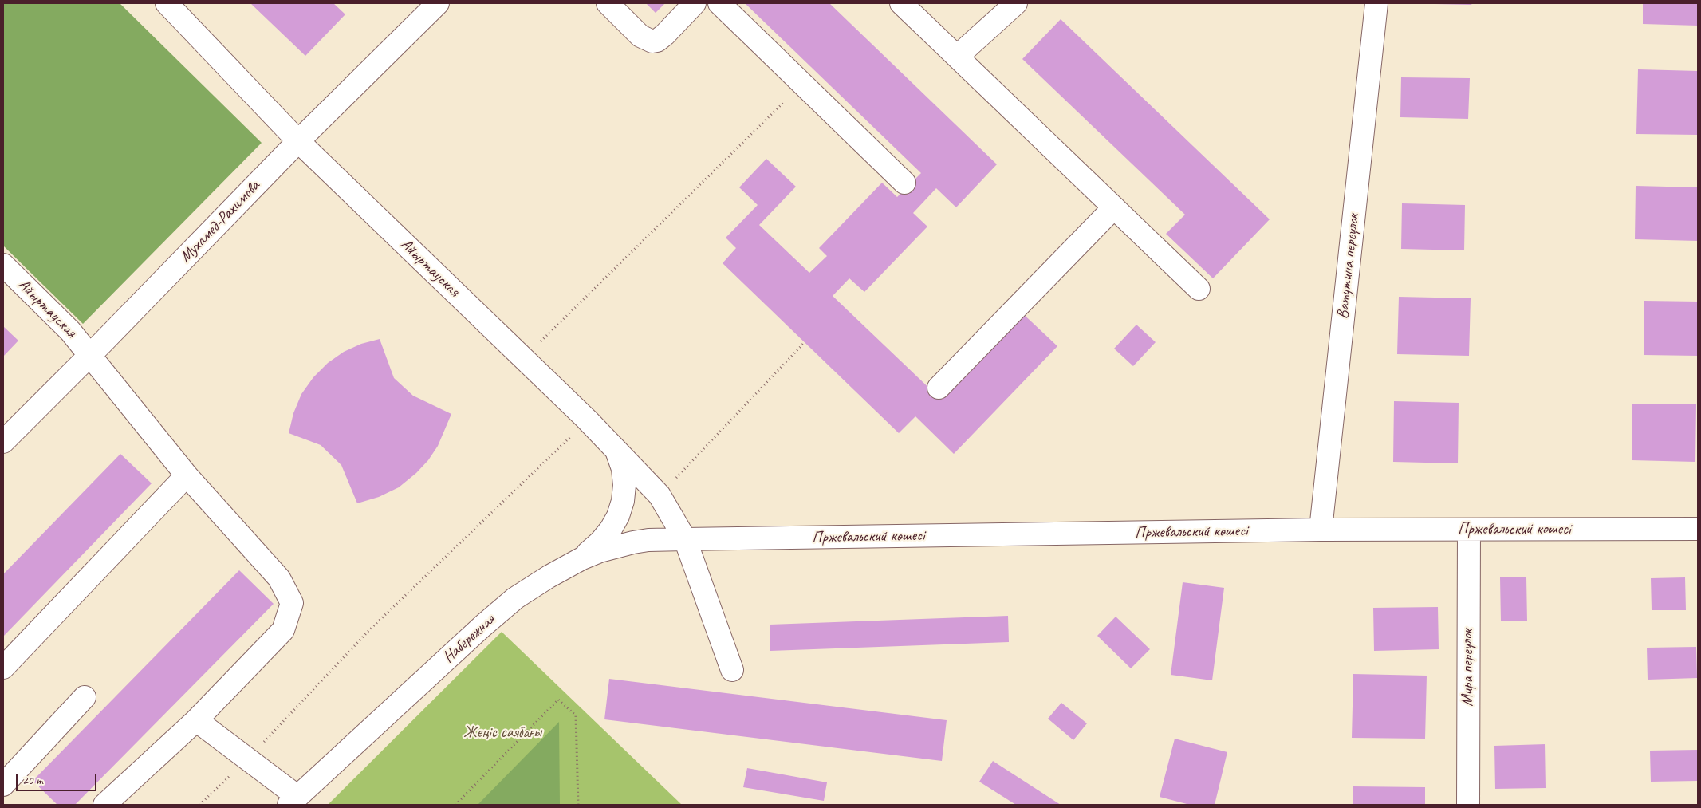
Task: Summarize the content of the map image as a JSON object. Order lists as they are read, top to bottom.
{
  "streets": {
    "street": [
      "Мухамед-Рахимова",
      "Ватутина переулок",
      "Айыртауская",
      "Пржевальский көшесі",
      "Набережная",
      "Мира переулок"
    ]
  },
  "crossings": [
    ["Мухамед-Рахимова", "Айыртауская"],
    ["Ватутина переулок", "Пржевальский көшесі"],
    ["Айыртауская", "Пржевальский көшесі"],
    ["Айыртауская", "Набережная"],
    ["Пржевальский көшесі", "Набережная"],
    ["Пржевальский көшесі", "Мира переулок"]
  ],
  "parks": ["Жеңіс саябағы"],
  "scale_bar": "20 m"
}
